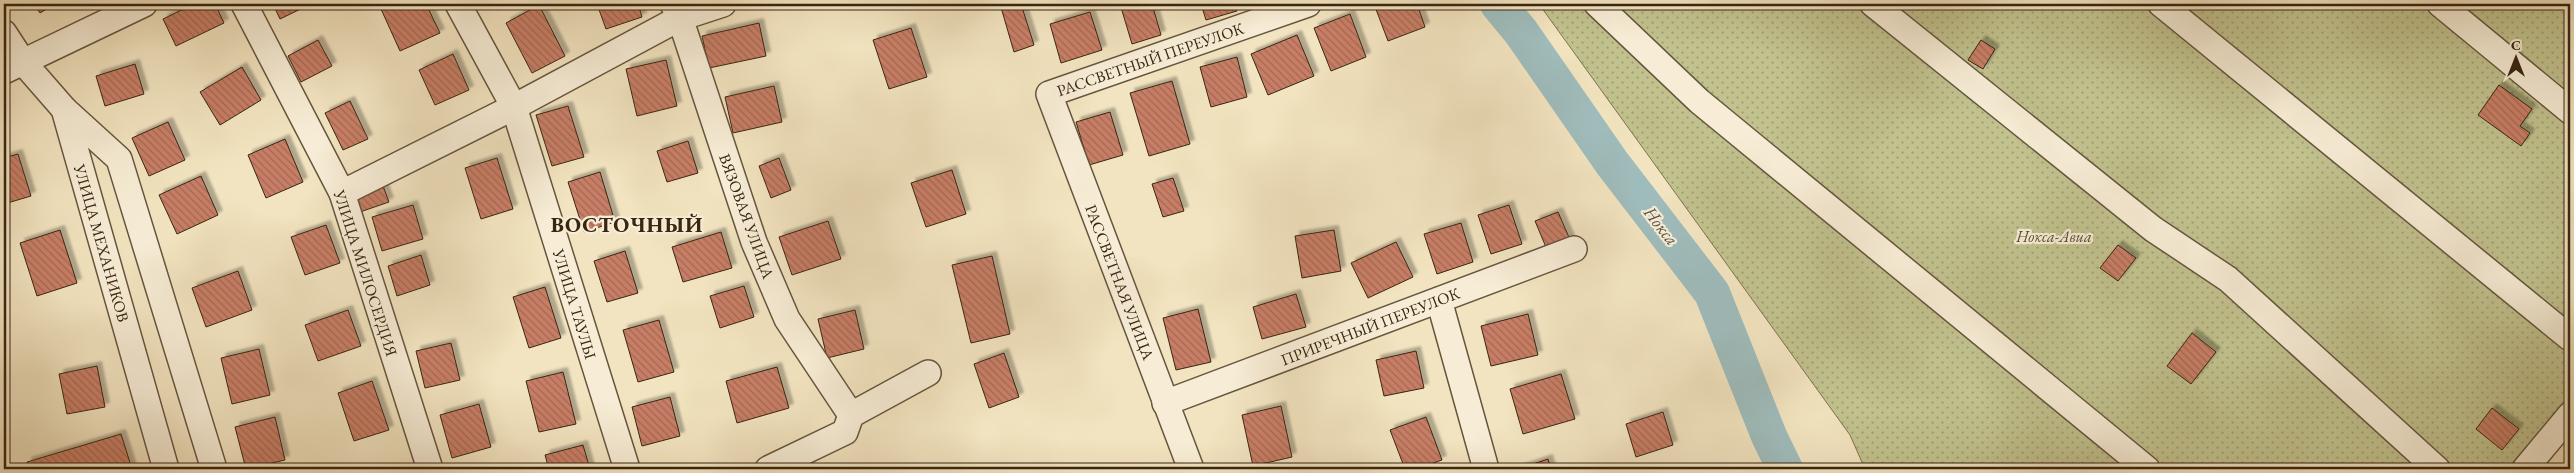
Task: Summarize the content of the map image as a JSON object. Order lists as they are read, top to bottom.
{
  "streets": {
    "street": [
      "РАССВЕТНЫЙ ПЕРЕУЛОК",
      "ВЯЗОВАЯ УЛИЦА",
      "УЛИЦА МЕХАНИКОВ",
      "УЛИЦА МИЛОСЕРДИЯ",
      "РАССВЕТНАЯ УЛИЦА",
      "УЛИЦА ТАУЛЫ",
      "ПРИРЕЧНЫЙ ПЕРЕУЛОК"
    ]
  },
  "crossings": [
    ["РАССВЕТНЫЙ ПЕРЕУЛОК", "РАССВЕТНАЯ УЛИЦА"],
    ["РАССВЕТНАЯ УЛИЦА", "ПРИРЕЧНЫЙ ПЕРЕУЛОК"]
  ],
  "districts": ["ВОСТОЧНЫЙ"],
  "water": ["Нокса"],
  "parks": ["Нокса-Авиа"],
  "north": "top"
}
